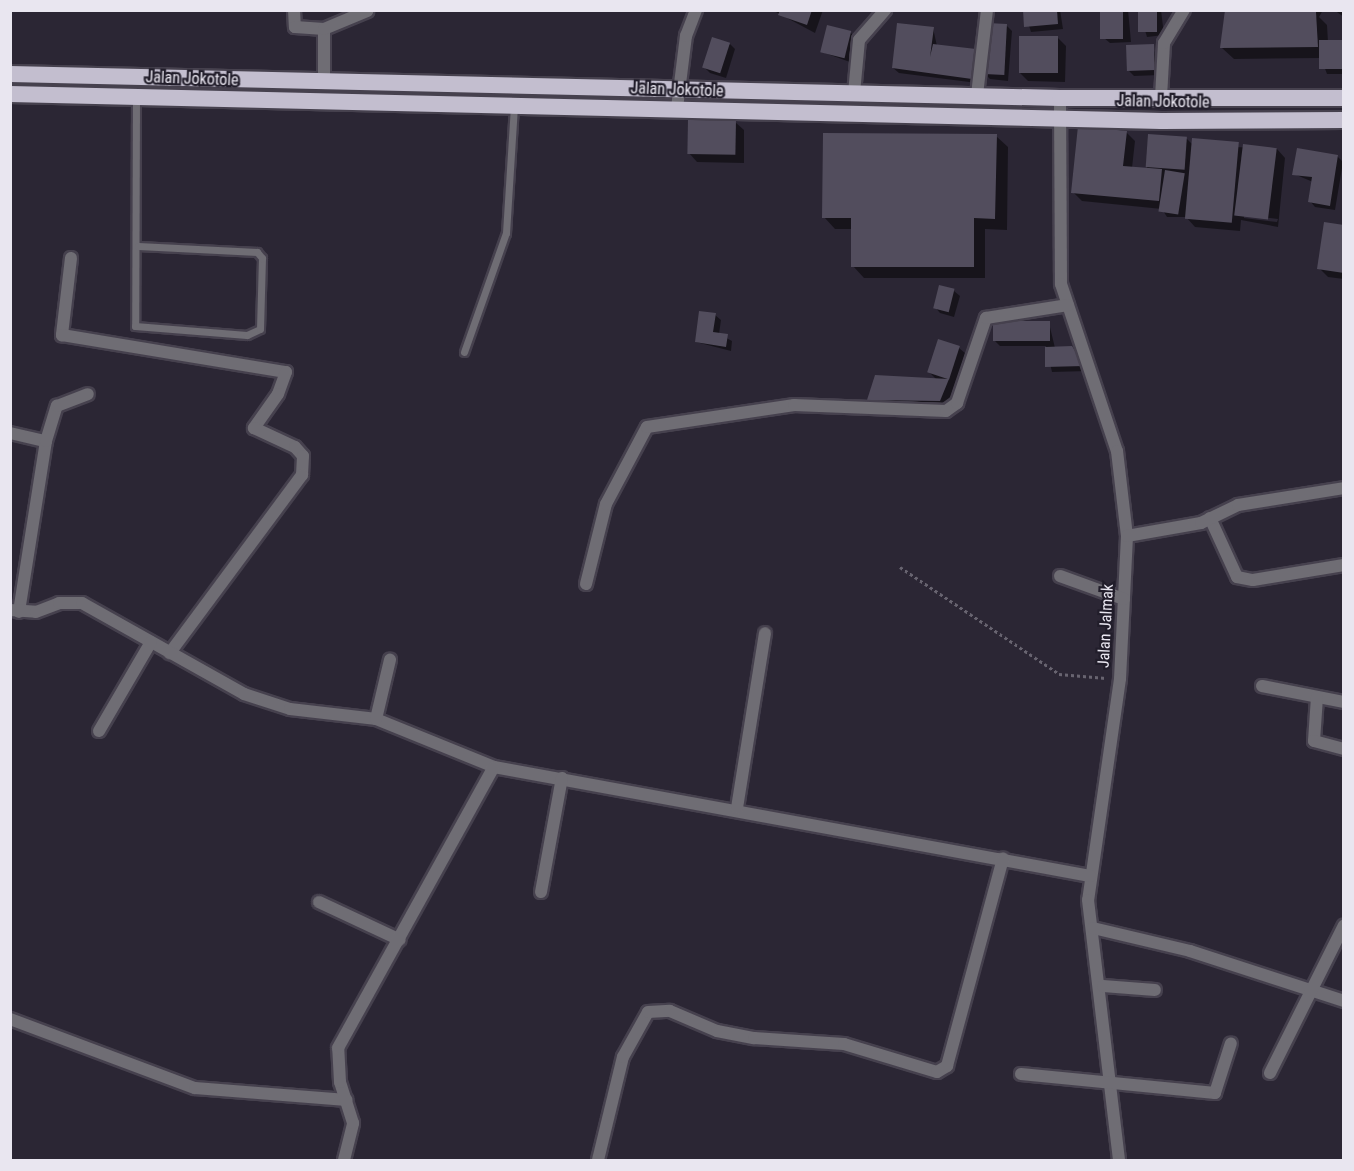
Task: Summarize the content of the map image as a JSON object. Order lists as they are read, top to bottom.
{
  "streets": {
    "highway": ["Jalan Jokotole"],
    "street": ["Jalan Jalmak"]
  },
  "crossings": [
    ["Jalan Jokotole", "Jalan Jalmak"]
  ]
}
